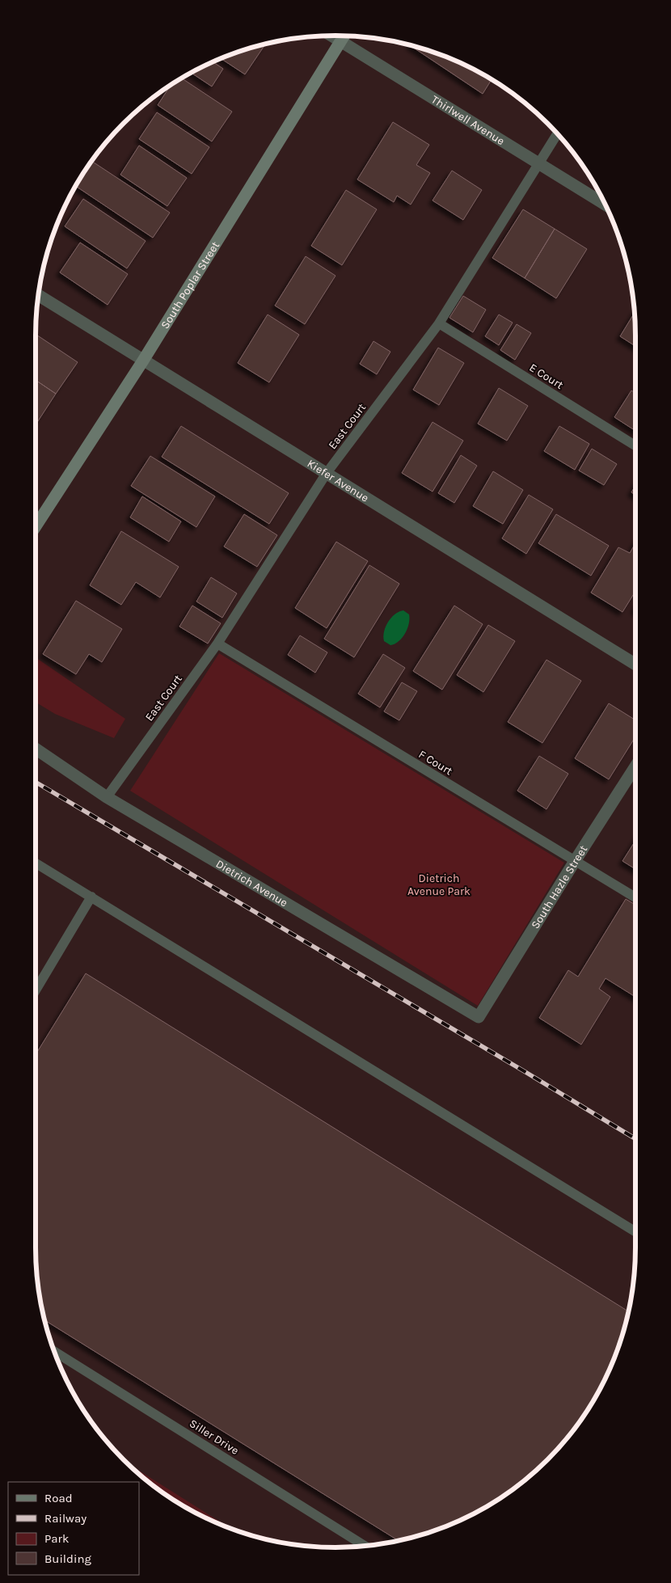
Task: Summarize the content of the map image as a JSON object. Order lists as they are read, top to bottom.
{
  "streets": {
    "main road": ["South Poplar Street"],
    "street": [
      "Thirlwell Avenue",
      "Kiefer Avenue",
      "Dietrich Avenue",
      "South Hazle Street"
    ],
    "lane": [
      "E Court",
      "East Court",
      "F Court",
      "Siller Drive"
    ]
  },
  "crossings": [
    ["Thirlwell Avenue", "South Poplar Street"],
    ["Thirlwell Avenue", "East Court"],
    ["South Poplar Street", "Kiefer Avenue"],
    ["E Court", "East Court"],
    ["East Court", "Kiefer Avenue"],
    ["East Court", "F Court"],
    ["East Court", "Dietrich Avenue"],
    ["F Court", "South Hazle Street"],
    ["Dietrich Avenue", "South Hazle Street"]
  ],
  "parks": ["Dietrich Avenue Park"],
  "legend": [
    "Road",
    "Railway",
    "Park",
    "Building"
  ]
}
